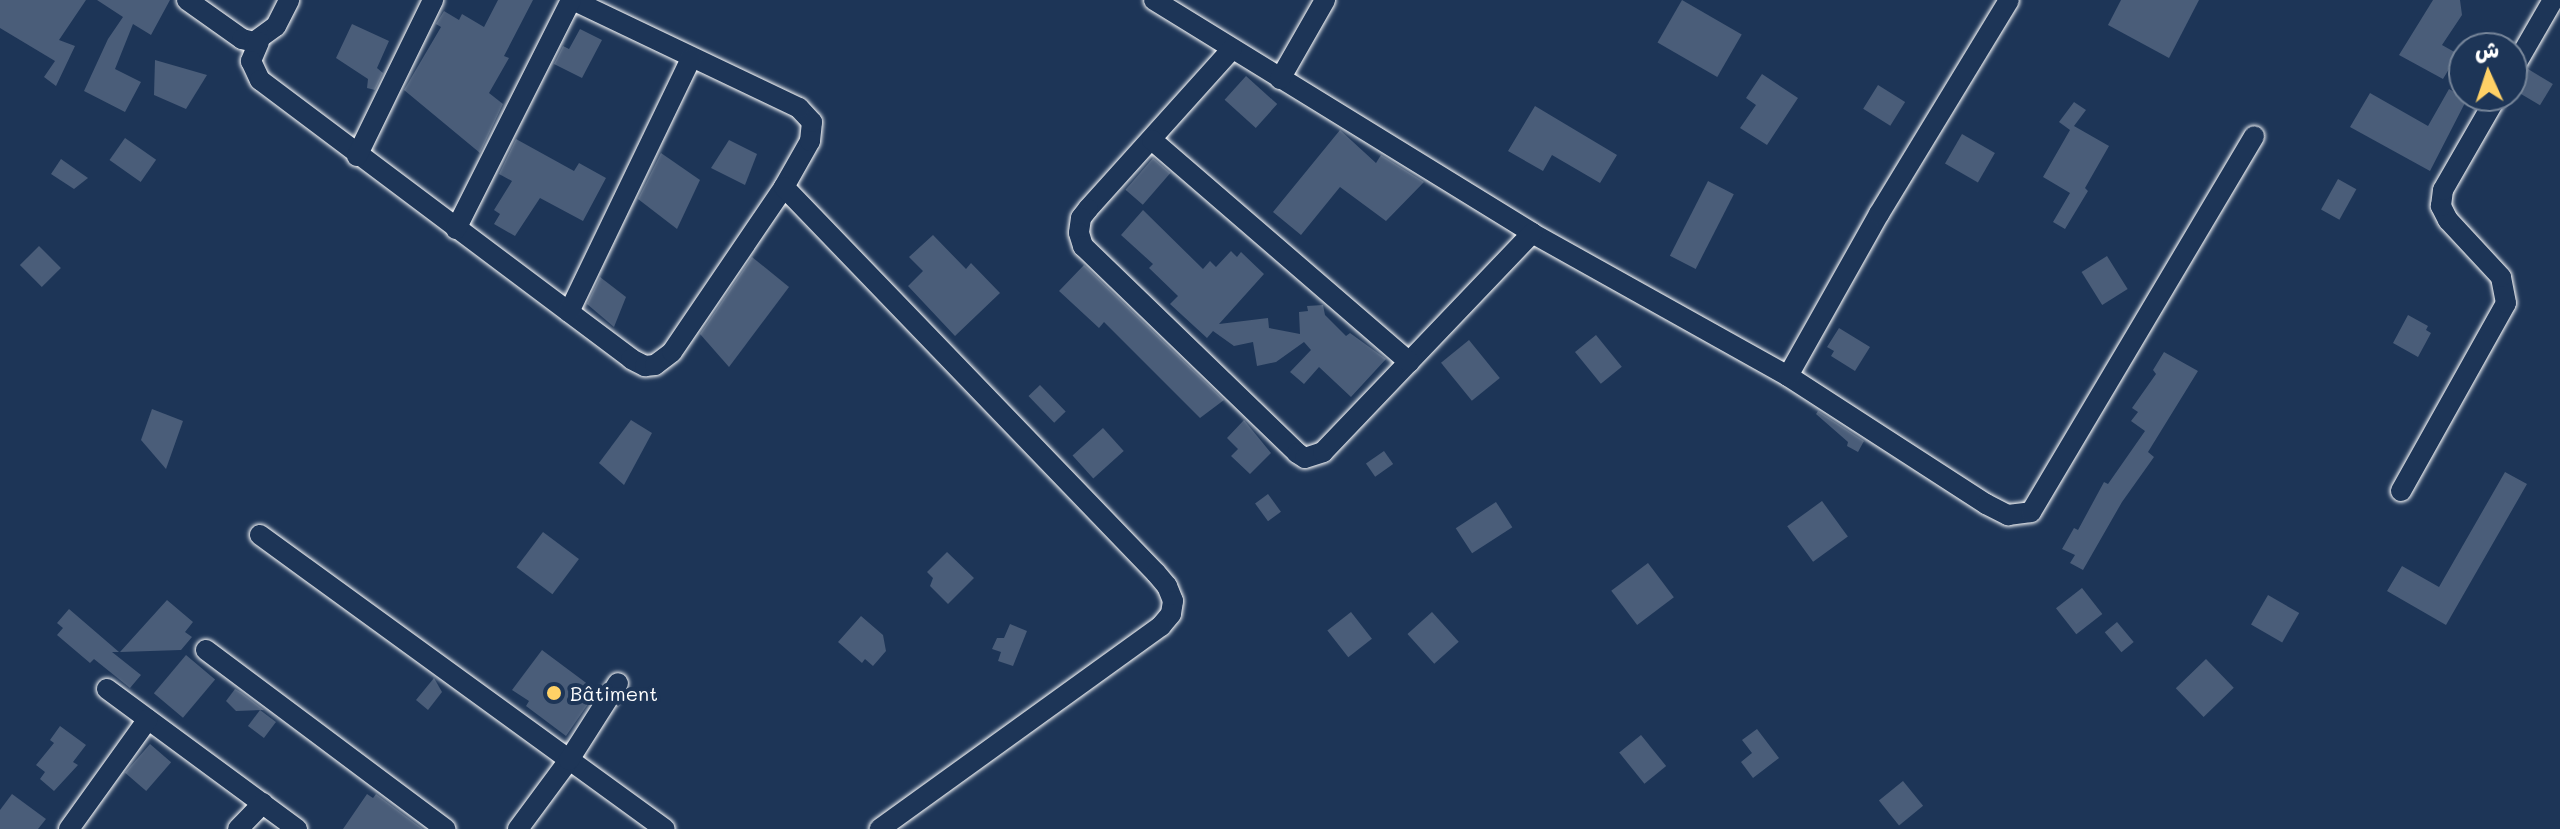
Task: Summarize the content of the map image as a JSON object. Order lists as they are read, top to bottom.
{
  "places": ["Bâtiment"],
  "north": "top"
}
